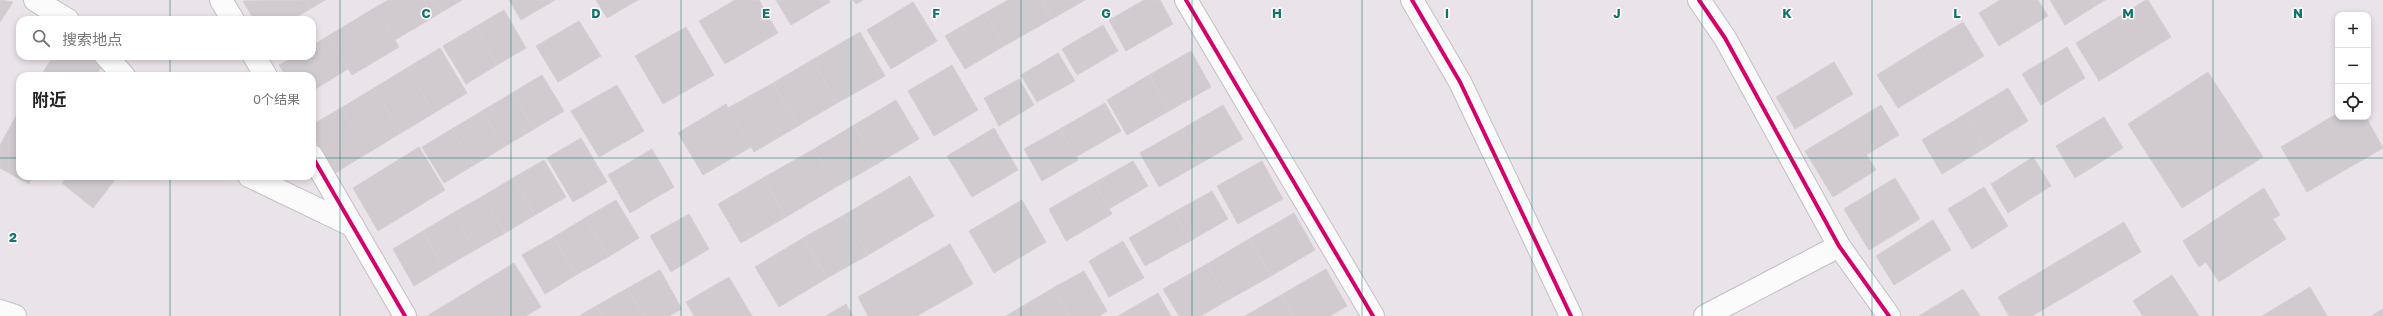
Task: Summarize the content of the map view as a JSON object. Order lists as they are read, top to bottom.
{
  "page": {
    "map_buttons": ["+", "−"],
    "search": "搜索地点",
    "heading": ["附近", "0个结果"]
  },
  "grid": {
    "columns": [
      "C",
      "D",
      "E",
      "F",
      "G",
      "H",
      "I",
      "J",
      "K",
      "L",
      "M",
      "N"
    ],
    "rows": ["2"]
  }
}
